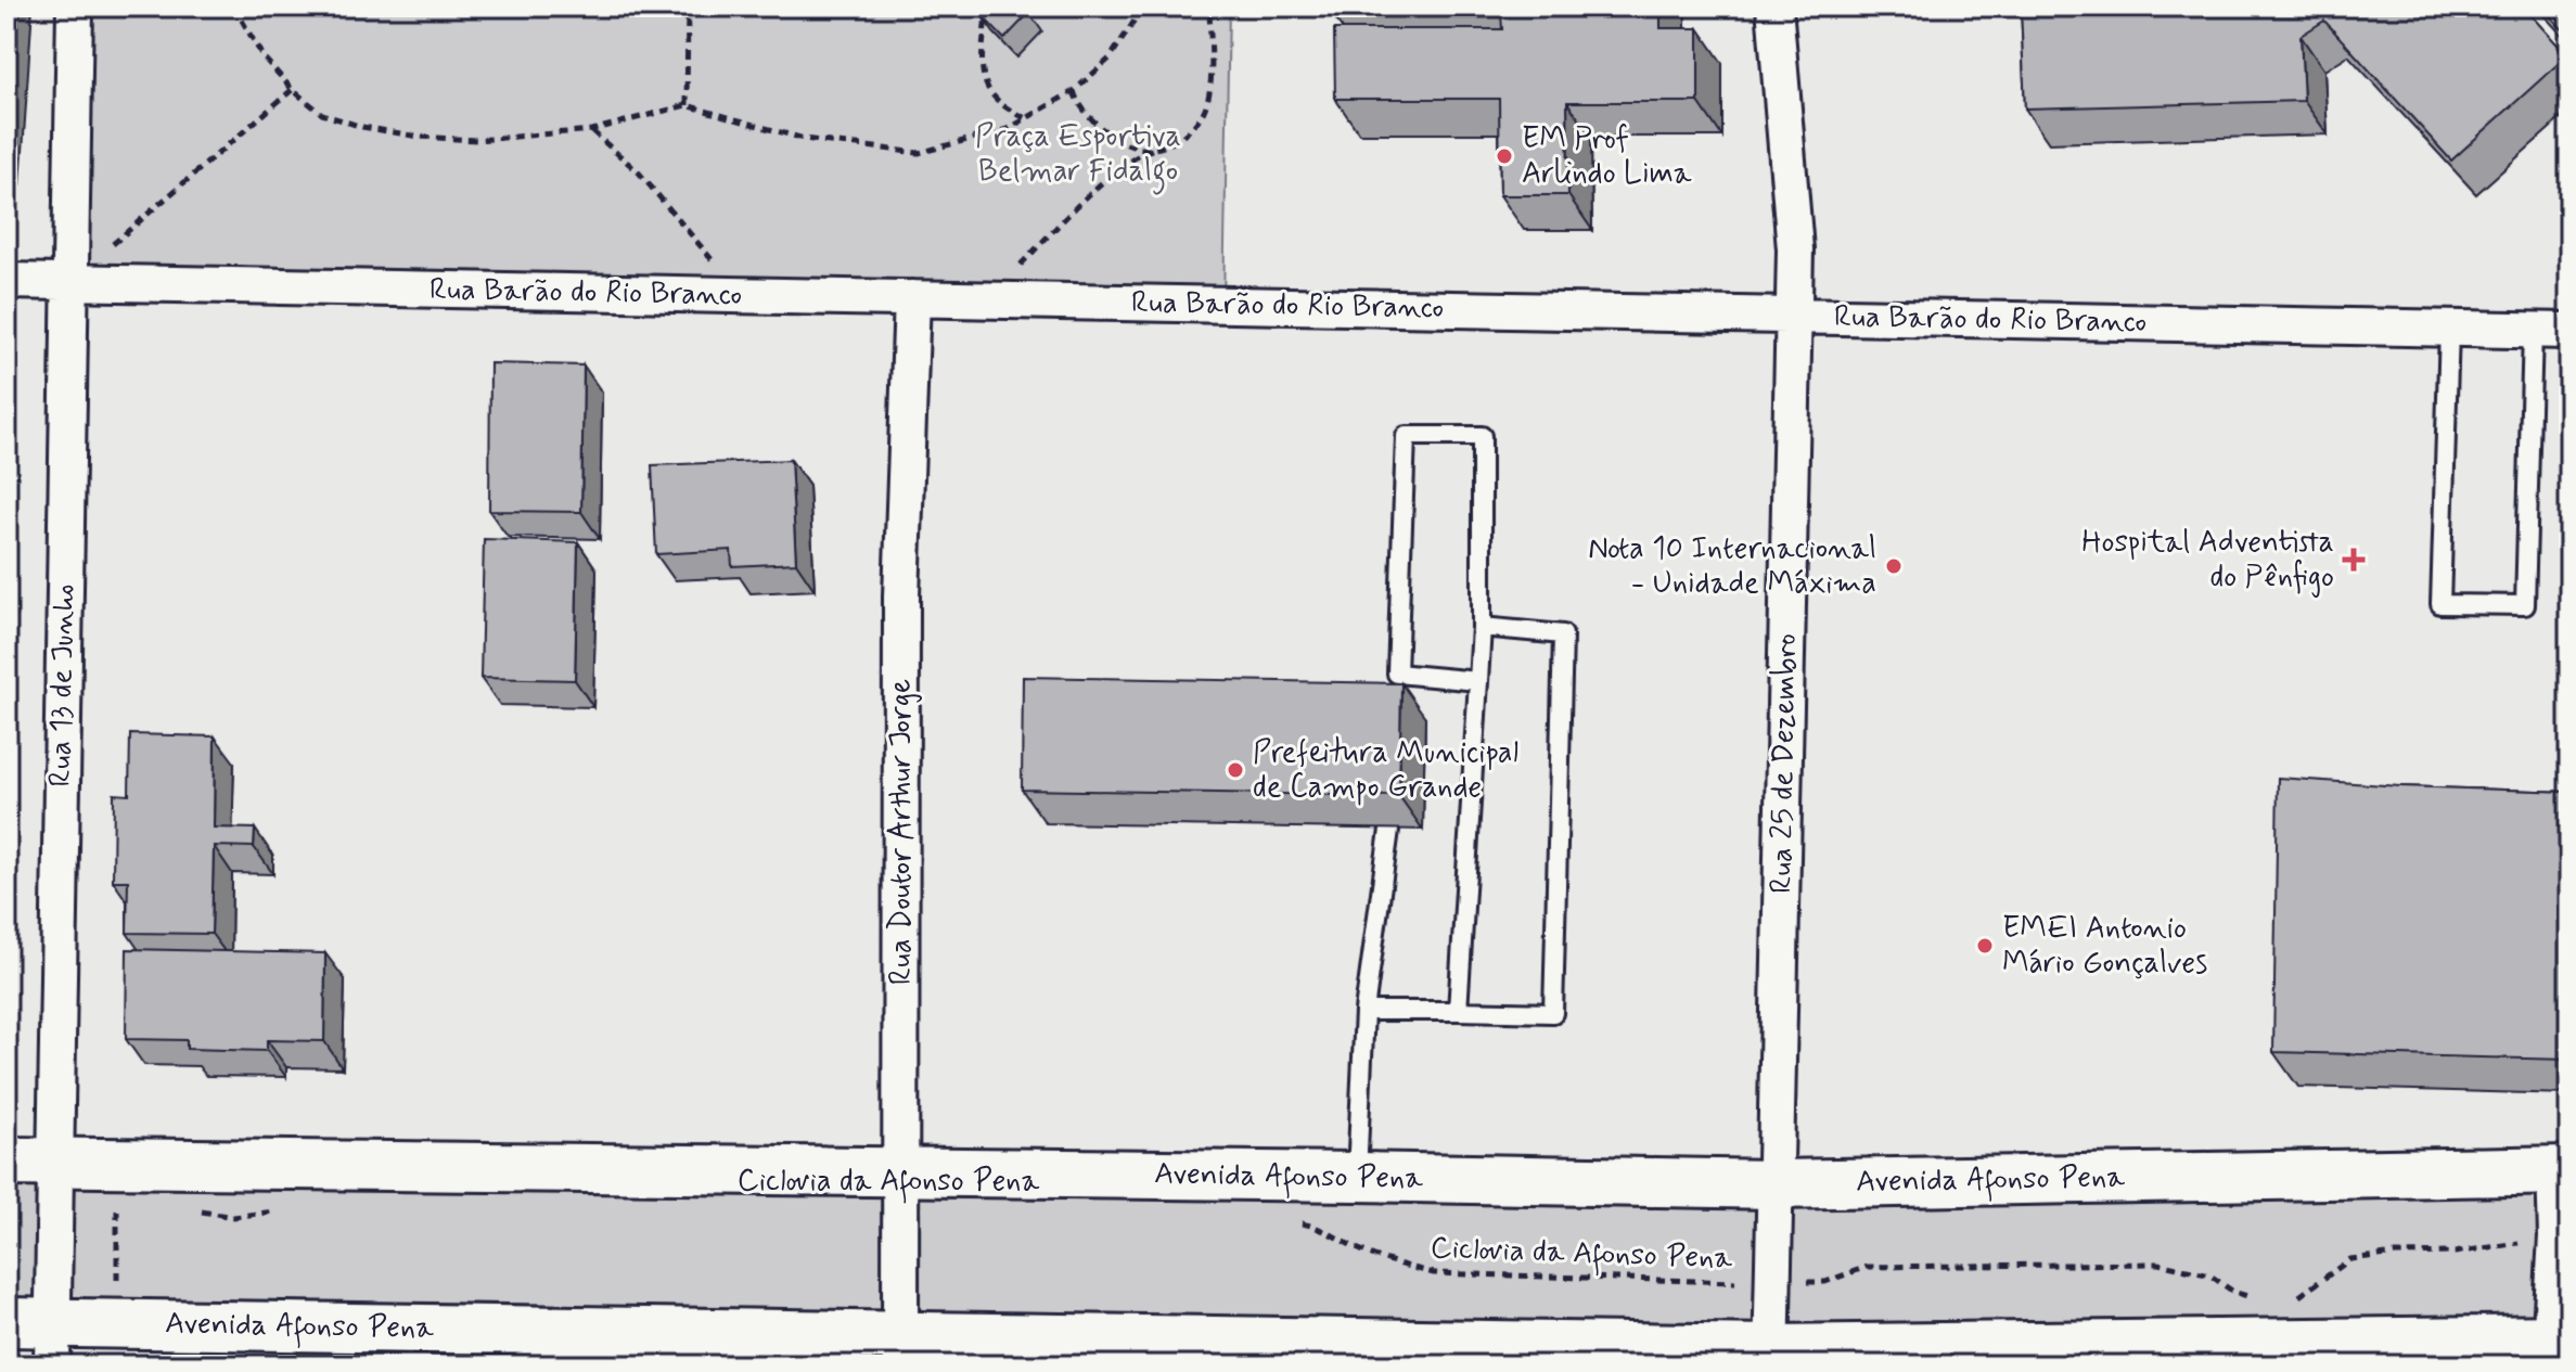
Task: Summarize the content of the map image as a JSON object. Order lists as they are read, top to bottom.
{
  "streets": {
    "main road": ["Avenida Afonso Pena"],
    "street": [
      "Rua Barão do Rio Branco",
      "Rua 13 de Junho",
      "Rua 25 de Dezembro",
      "Rua Doutor Arthur Jorge"
    ],
    "path": ["Ciclovia da Afonso Pena"]
  },
  "crossings": [
    ["Rua Barão do Rio Branco", "Rua 13 de Junho"],
    ["Rua Barão do Rio Branco", "Rua 25 de Dezembro"],
    ["Rua Barão do Rio Branco", "Rua Doutor Arthur Jorge"],
    ["Rua 13 de Junho", "Avenida Afonso Pena"],
    ["Rua 25 de Dezembro", "Avenida Afonso Pena"],
    ["Rua 25 de Dezembro", "Ciclovia da Afonso Pena"],
    ["Rua Doutor Arthur Jorge", "Avenida Afonso Pena"]
  ],
  "parks": ["Praça Esportiva Belmar Fidalgo"],
  "places": {
    "other": [
      "EM Prof Arlindo Lima",
      "Nota 10 Internacional - Unidade Máxima",
      "Prefeitura Municipal de Campo Grande",
      "EMEI Antonio Mário Gonçalves"
    ],
    "health": ["Hospital Adventista do Pênfigo"]
  }
}
